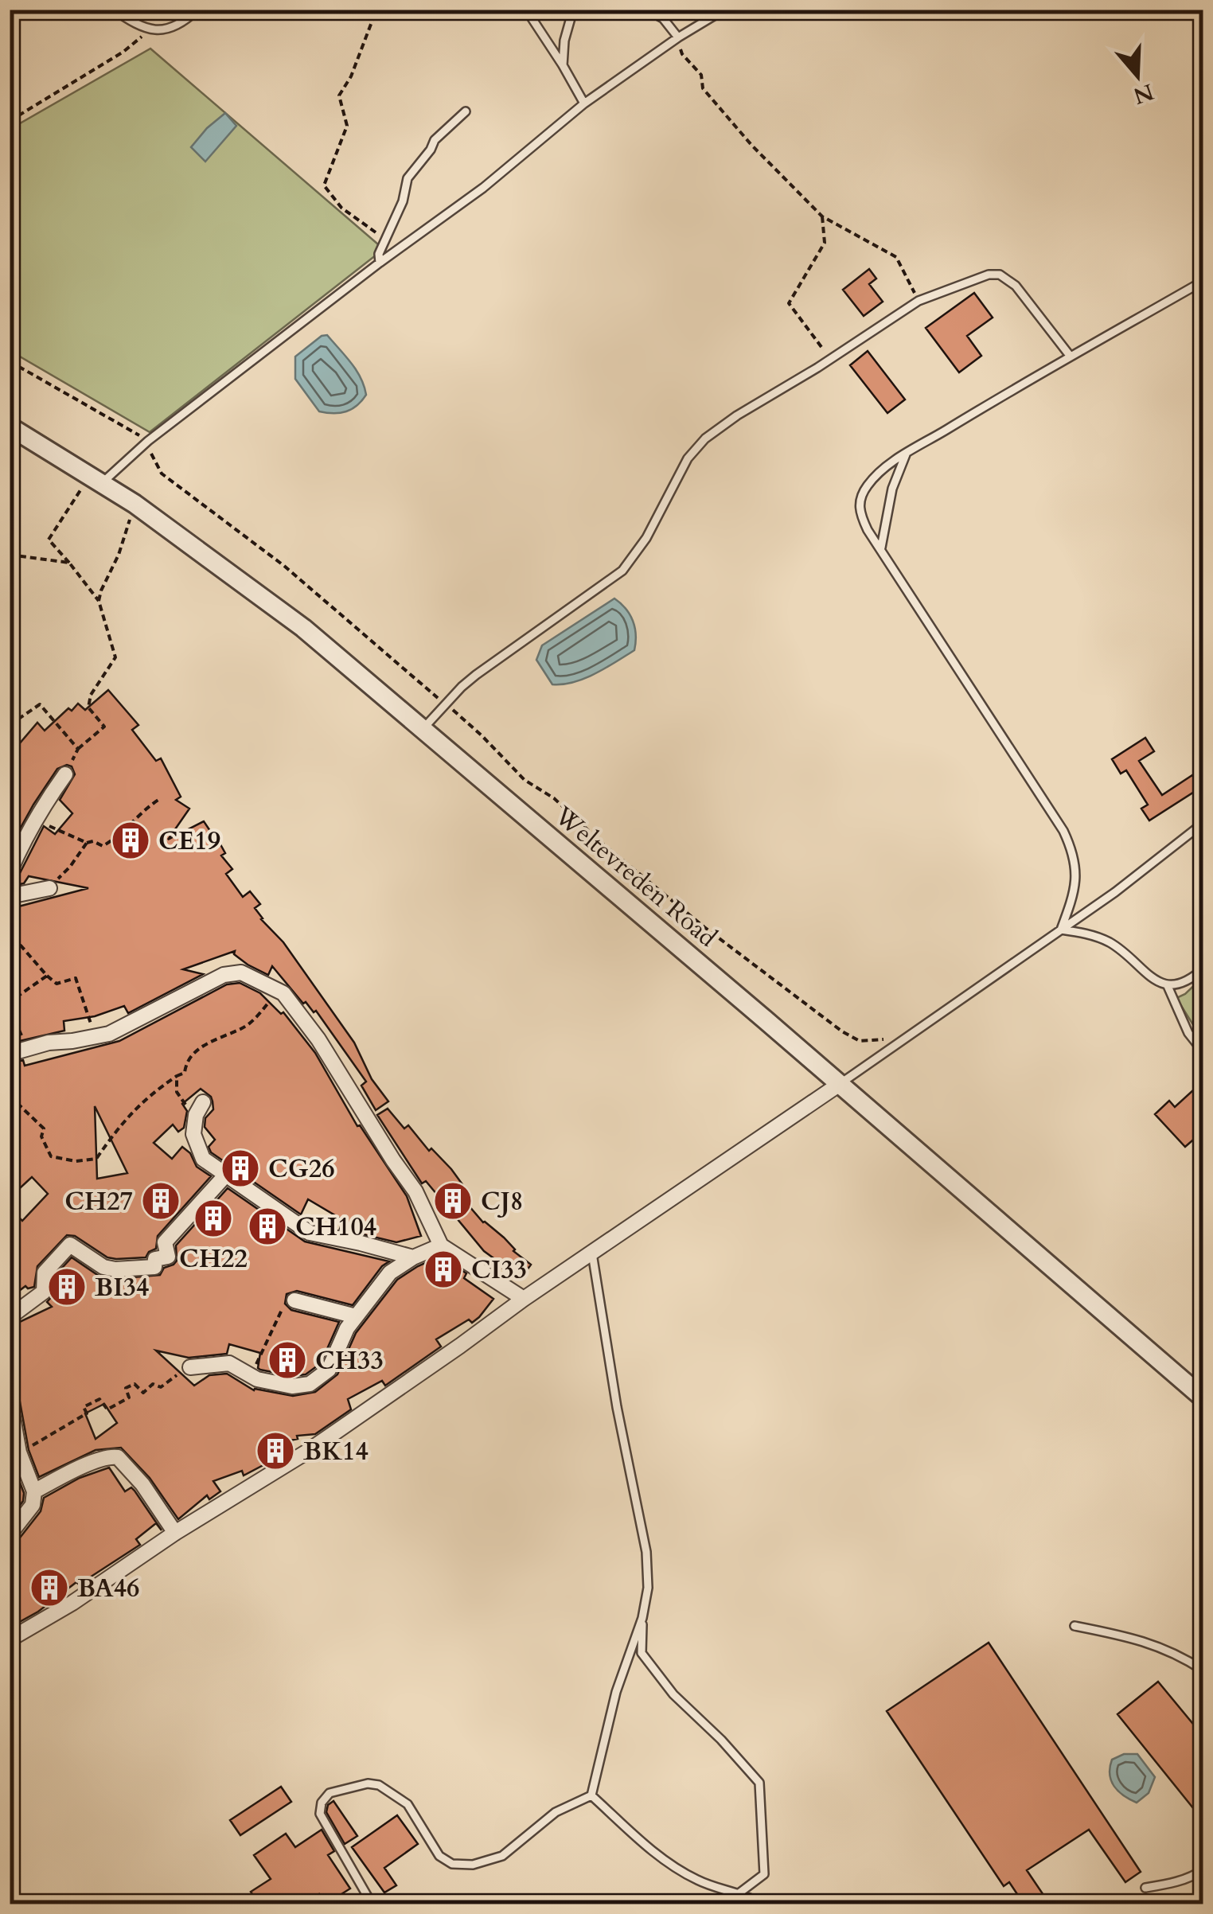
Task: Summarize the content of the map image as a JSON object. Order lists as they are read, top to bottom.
{
  "streets": {
    "street": ["Weltevreden Road"]
  },
  "places": {
    "building": [
      "CE19",
      "CG26",
      "CH27",
      "CJ8",
      "CH22",
      "CH104",
      "CI33",
      "BI34",
      "CH33",
      "BK14",
      "BA46"
    ]
  },
  "north": "bottom"
}
